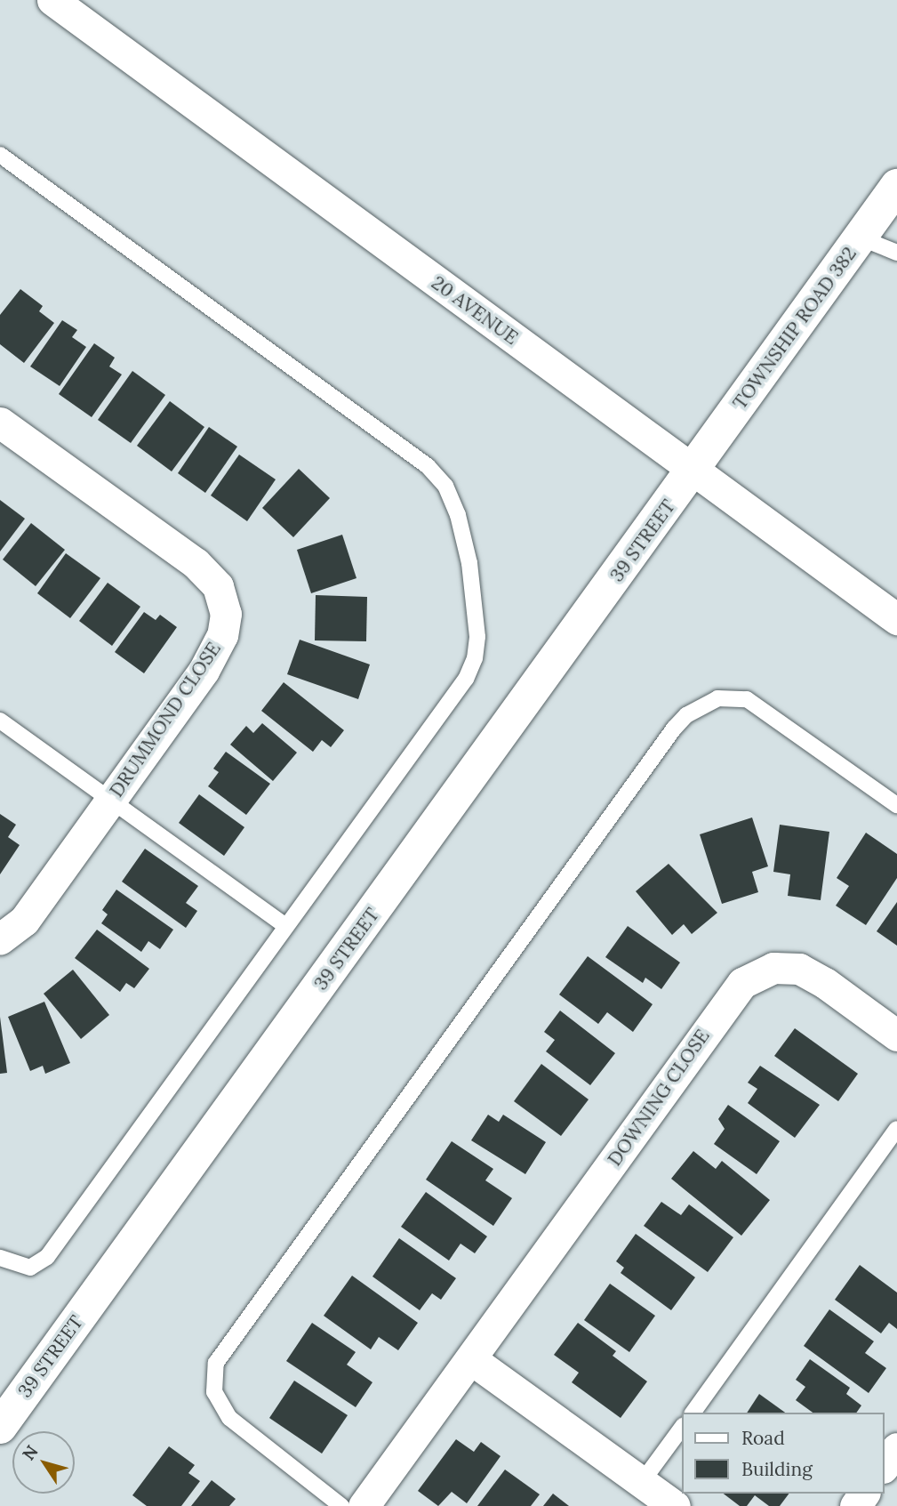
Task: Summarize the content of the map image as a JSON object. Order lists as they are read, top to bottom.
{
  "streets": {
    "street": [
      "20 AVENUE",
      "TOWNSHIP ROAD 382",
      "39 STREET",
      "DRUMMOND CLOSE",
      "DOWNING CLOSE"
    ]
  },
  "crossings": [
    ["20 AVENUE", "TOWNSHIP ROAD 382"],
    ["20 AVENUE", "39 STREET"],
    ["TOWNSHIP ROAD 382", "39 STREET"]
  ],
  "legend": ["Road", "Building"],
  "north": "top left"
}
